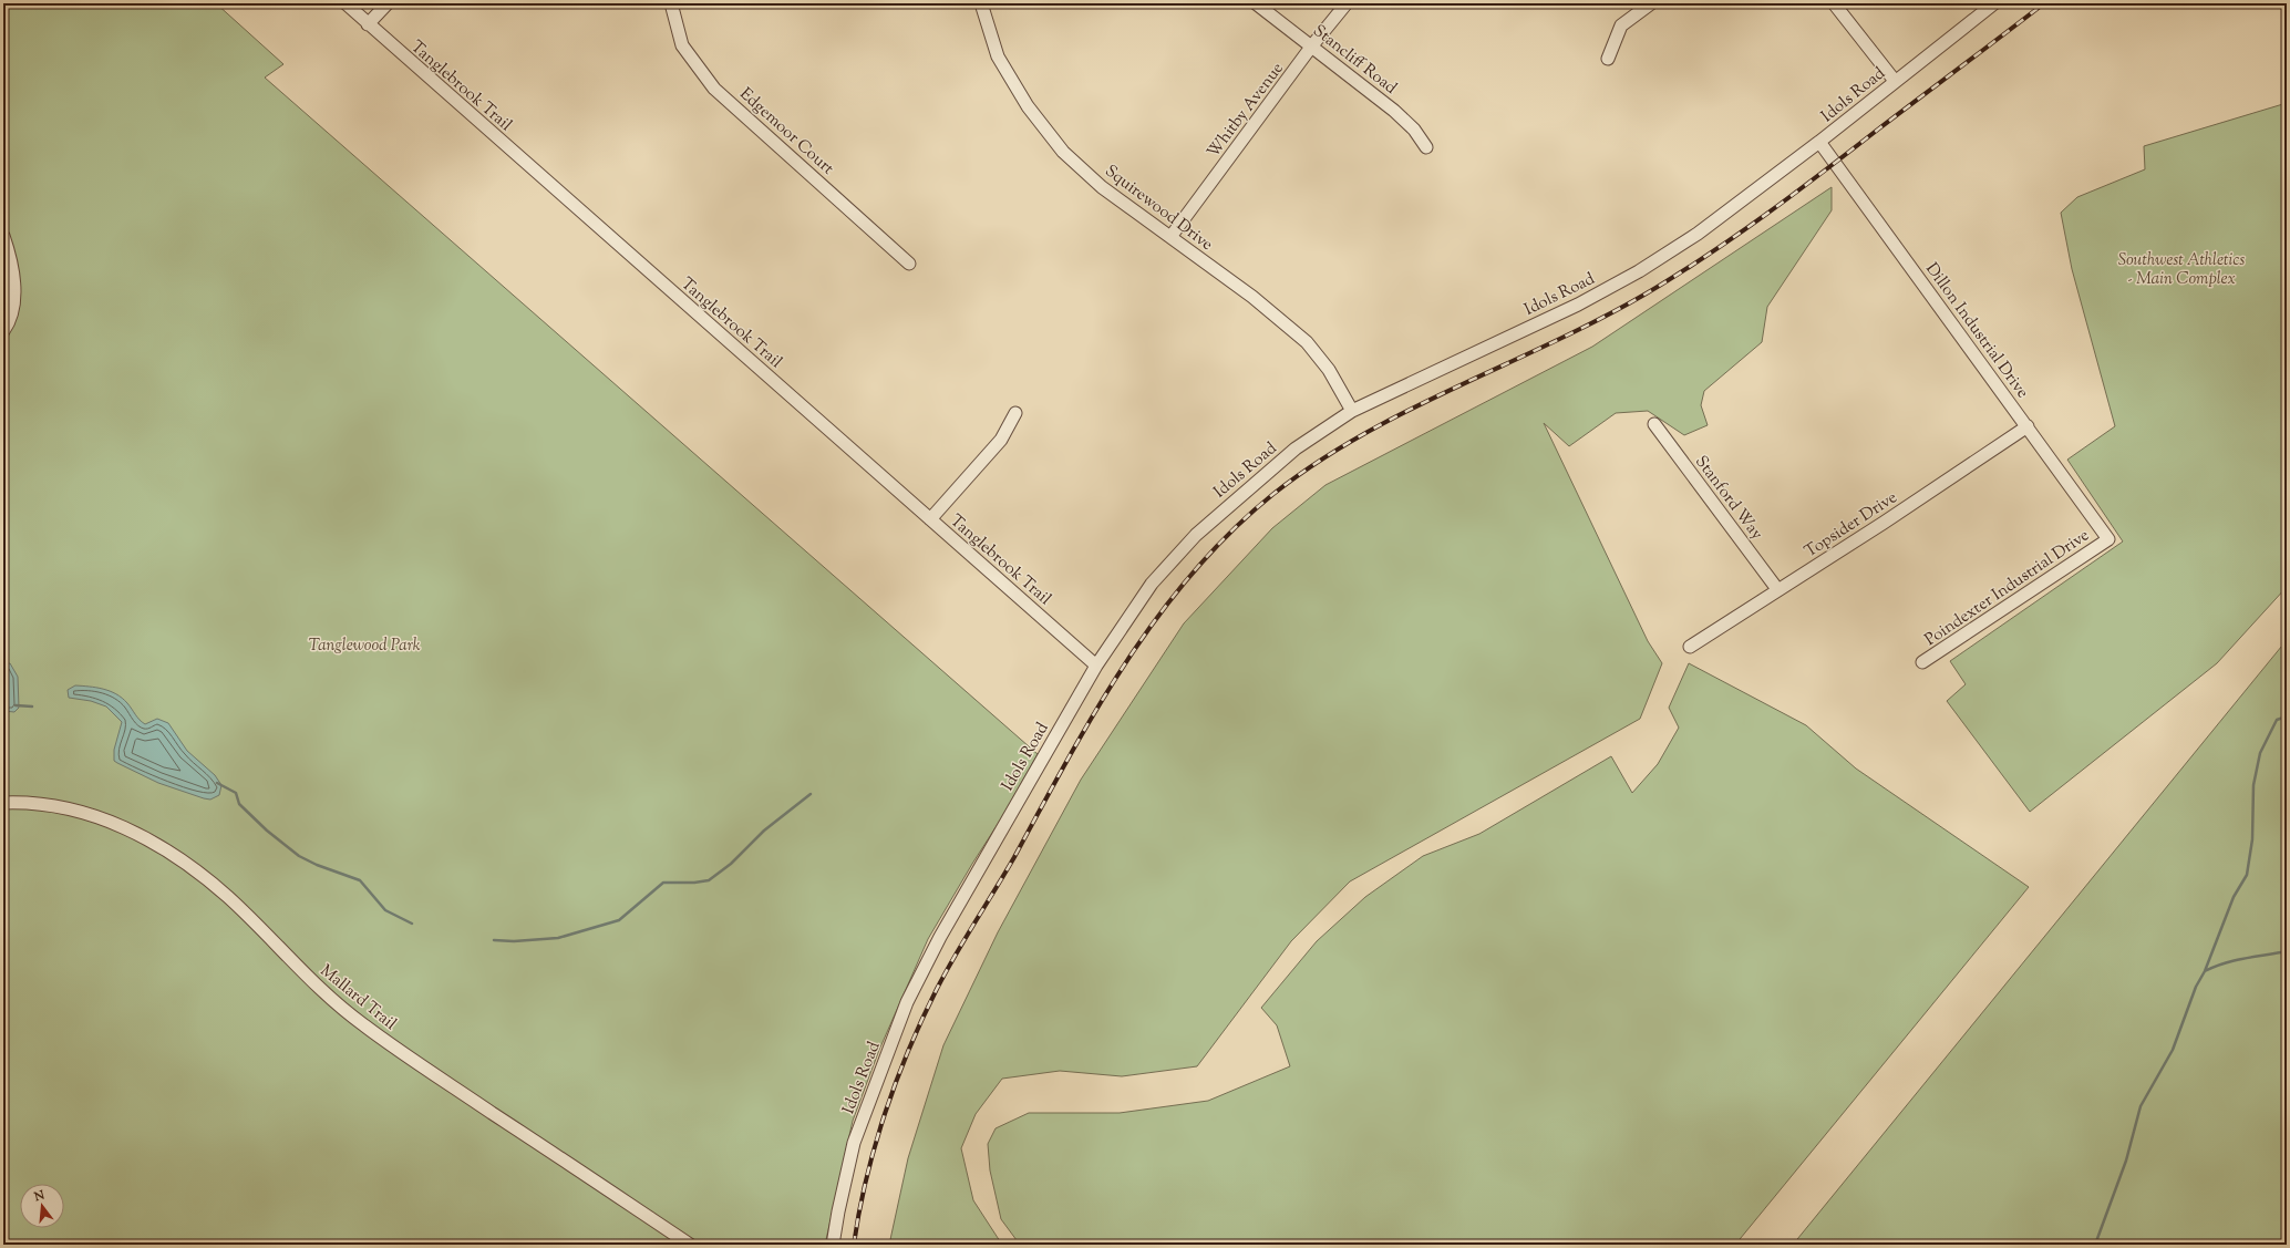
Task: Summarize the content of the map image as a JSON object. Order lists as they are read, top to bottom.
{
  "streets": {
    "street": [
      "Stancliff Road",
      "Tanglebrook Trail",
      "Idols Road",
      "Whitby Avenue",
      "Edgemoor Court",
      "Squirewood Drive",
      "Dillon Industrial Drive",
      "Stanford Way",
      "Topsider Drive",
      "Poindexter Industrial Drive",
      "Mallard Trail"
    ]
  },
  "crossings": [
    ["Stancliff Road", "Whitby Avenue"],
    ["Tanglebrook Trail", "Idols Road"],
    ["Idols Road", "Squirewood Drive"],
    ["Idols Road", "Dillon Industrial Drive"],
    ["Whitby Avenue", "Squirewood Drive"],
    ["Dillon Industrial Drive", "Topsider Drive"],
    ["Dillon Industrial Drive", "Poindexter Industrial Drive"],
    ["Stanford Way", "Topsider Drive"]
  ],
  "parks": ["Southwest Athletics - Main Complex", "Tanglewood Park"],
  "north": "top"
}
